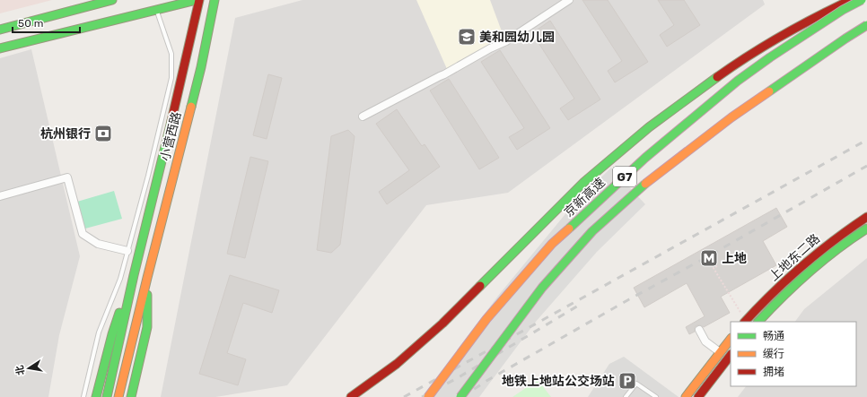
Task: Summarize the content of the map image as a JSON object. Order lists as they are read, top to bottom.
{
  "streets": {
    "main road": [
      "小营西路",
      "G7",
      "京新高速",
      "上地东二路"
    ]
  },
  "places": {
    "school or university": ["美和园幼儿园"],
    "bank": ["杭州银行"],
    "metro station": ["上地"],
    "parking": ["地铁上地站公交场站"]
  },
  "legend": ["畅通", "缓行", "拥堵"],
  "scale_bar": "50 m",
  "north": "left"
}
